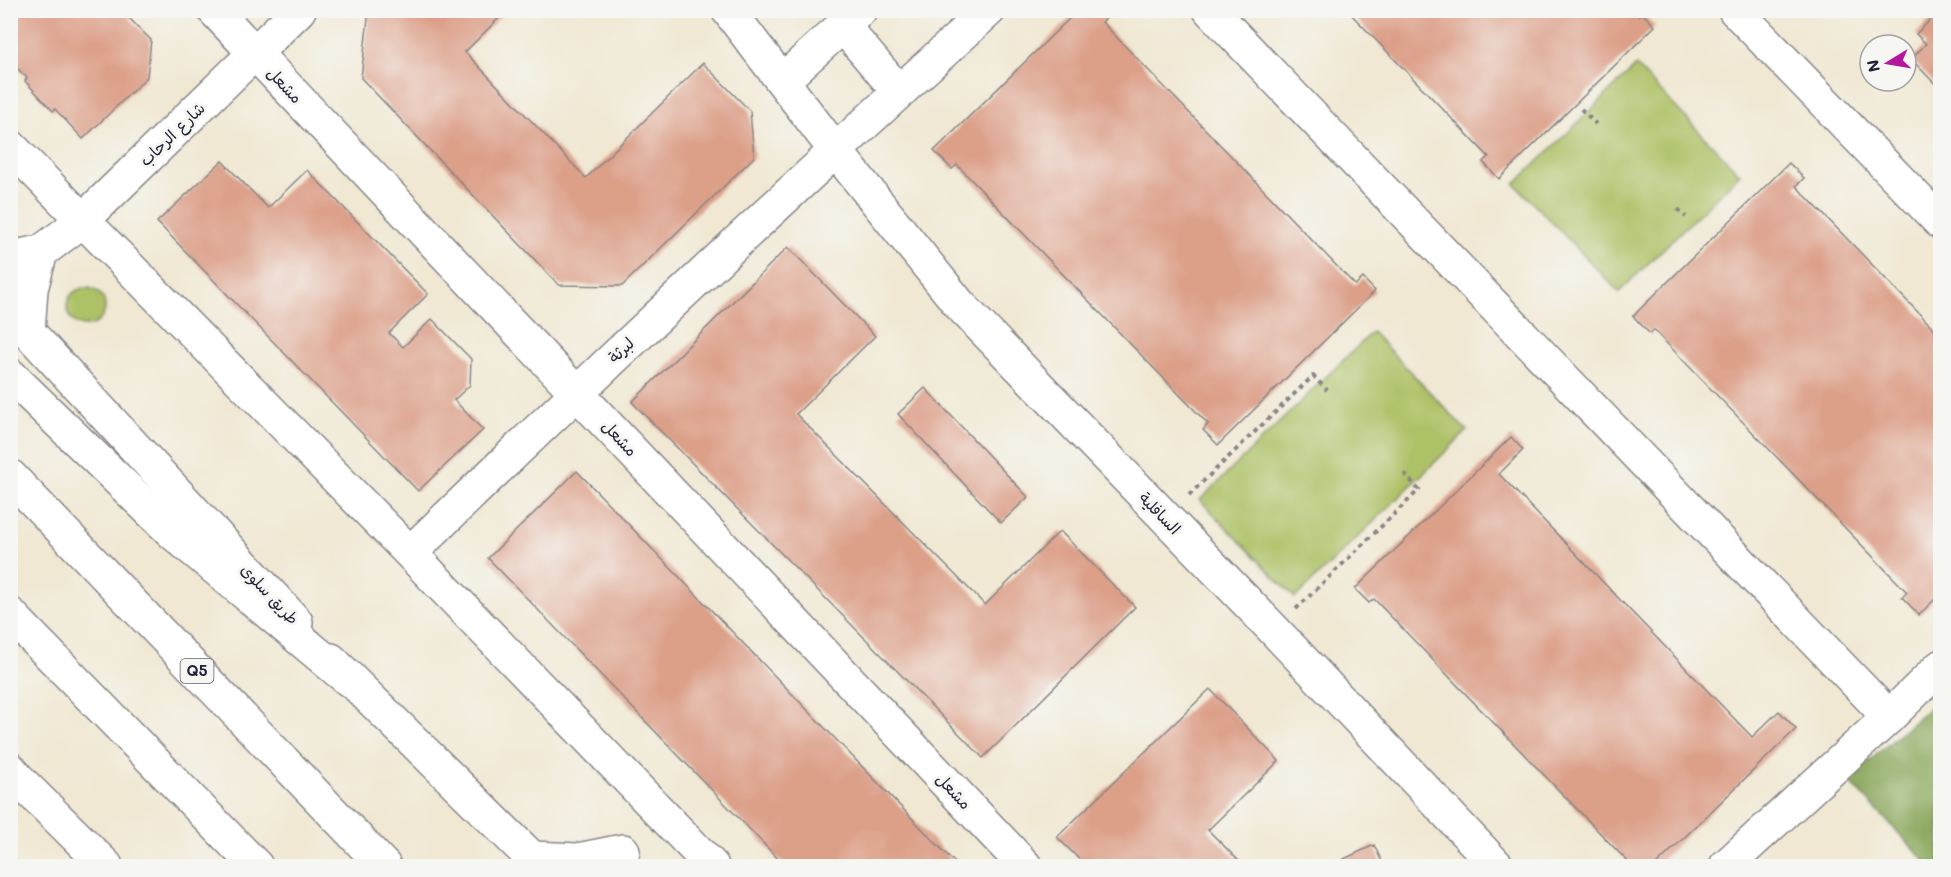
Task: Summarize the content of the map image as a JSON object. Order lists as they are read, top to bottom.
{
  "streets": {
    "main road": [
      "مشعل",
      "شارع الرحاب",
      "لبرثة",
      "السافلية",
      "طريق سلوى",
      "Q5"
    ]
  },
  "crossings": [
    ["مشعل", "شارع الرحاب"],
    ["مشعل", "لبرثة"],
    ["شارع الرحاب", "طريق سلوى"],
    ["لبرثة", "السافلية"]
  ],
  "north": "left"
}
